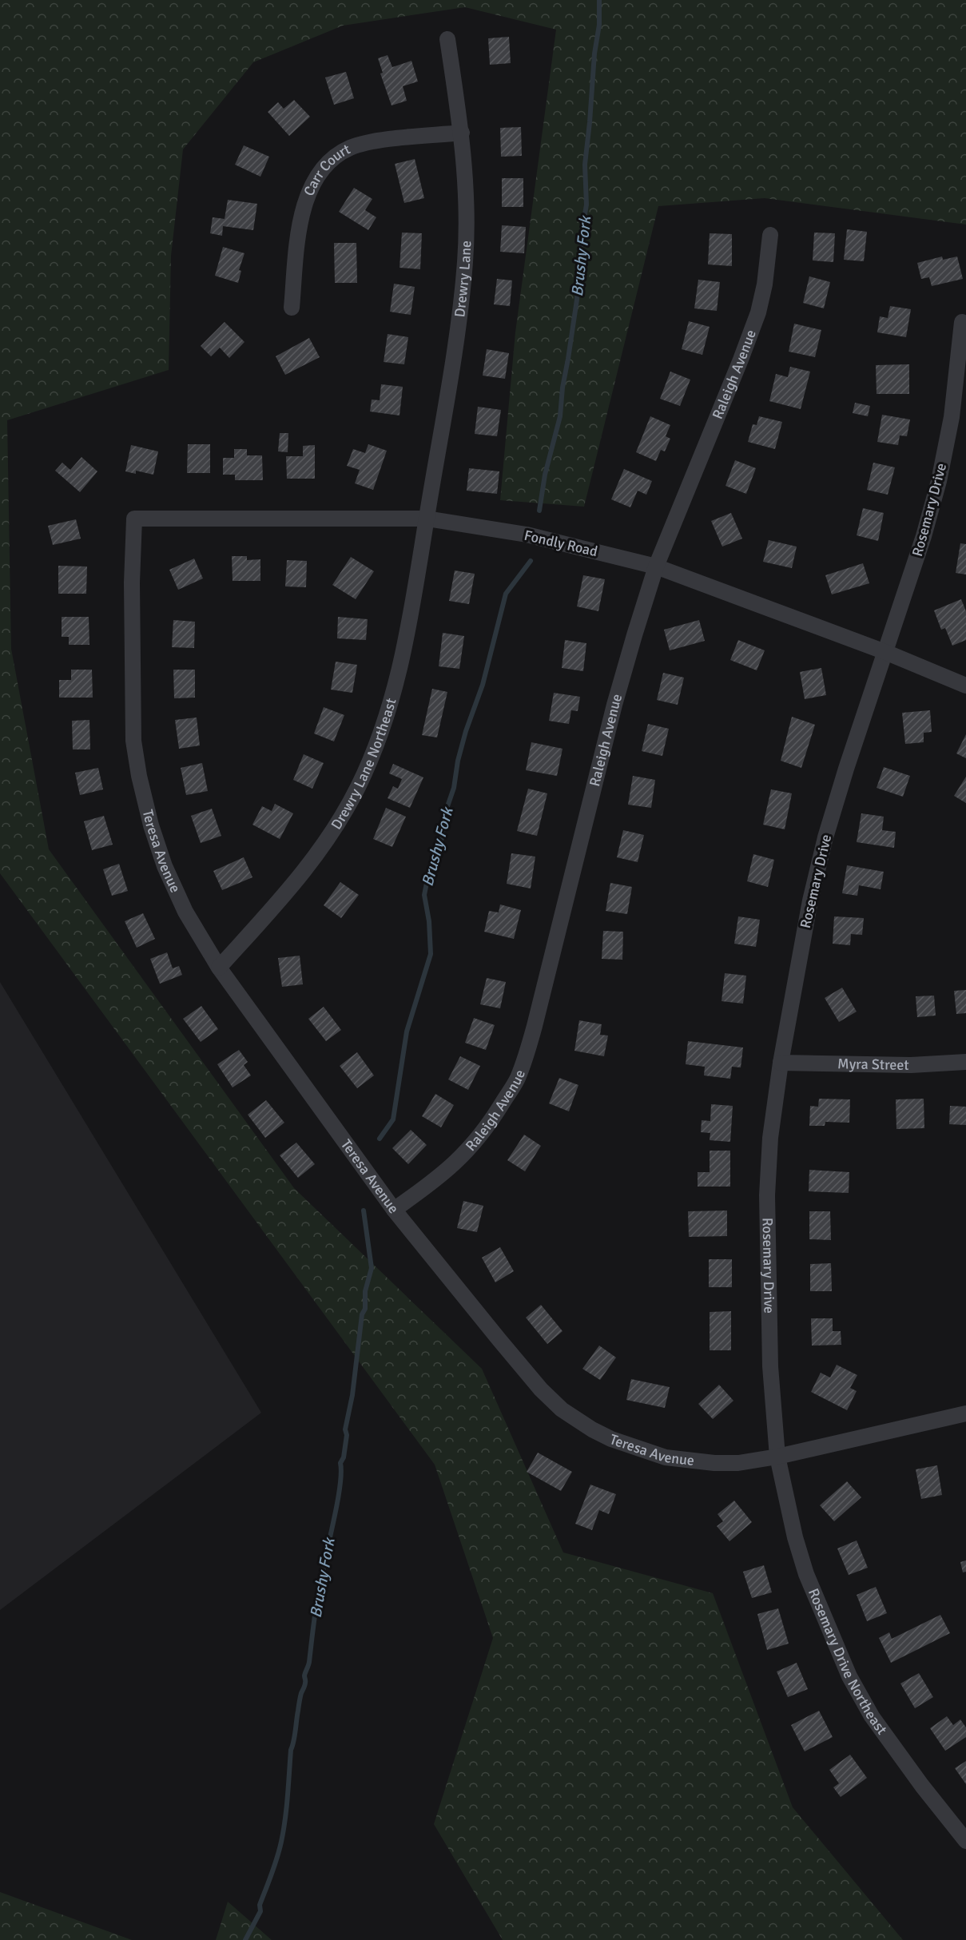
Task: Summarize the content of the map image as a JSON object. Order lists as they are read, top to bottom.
{
  "streets": {
    "street": [
      "Carr Court",
      "Drewry Lane",
      "Raleigh Avenue",
      "Rosemary Drive",
      "Fondly Road",
      "Drewry Lane Northeast",
      "Teresa Avenue",
      "Myra Street",
      "Rosemary Drive Northeast"
    ]
  },
  "crossings": [
    ["Carr Court", "Drewry Lane"],
    ["Drewry Lane", "Fondly Road"],
    ["Drewry Lane", "Drewry Lane Northeast"],
    ["Raleigh Avenue", "Fondly Road"],
    ["Raleigh Avenue", "Teresa Avenue"],
    ["Rosemary Drive", "Fondly Road"],
    ["Rosemary Drive", "Teresa Avenue"],
    ["Rosemary Drive", "Myra Street"],
    ["Rosemary Drive", "Rosemary Drive Northeast"],
    ["Fondly Road", "Drewry Lane Northeast"],
    ["Fondly Road", "Teresa Avenue"],
    ["Drewry Lane Northeast", "Teresa Avenue"],
    ["Teresa Avenue", "Rosemary Drive Northeast"]
  ],
  "water": ["Brushy Fork"]
}
